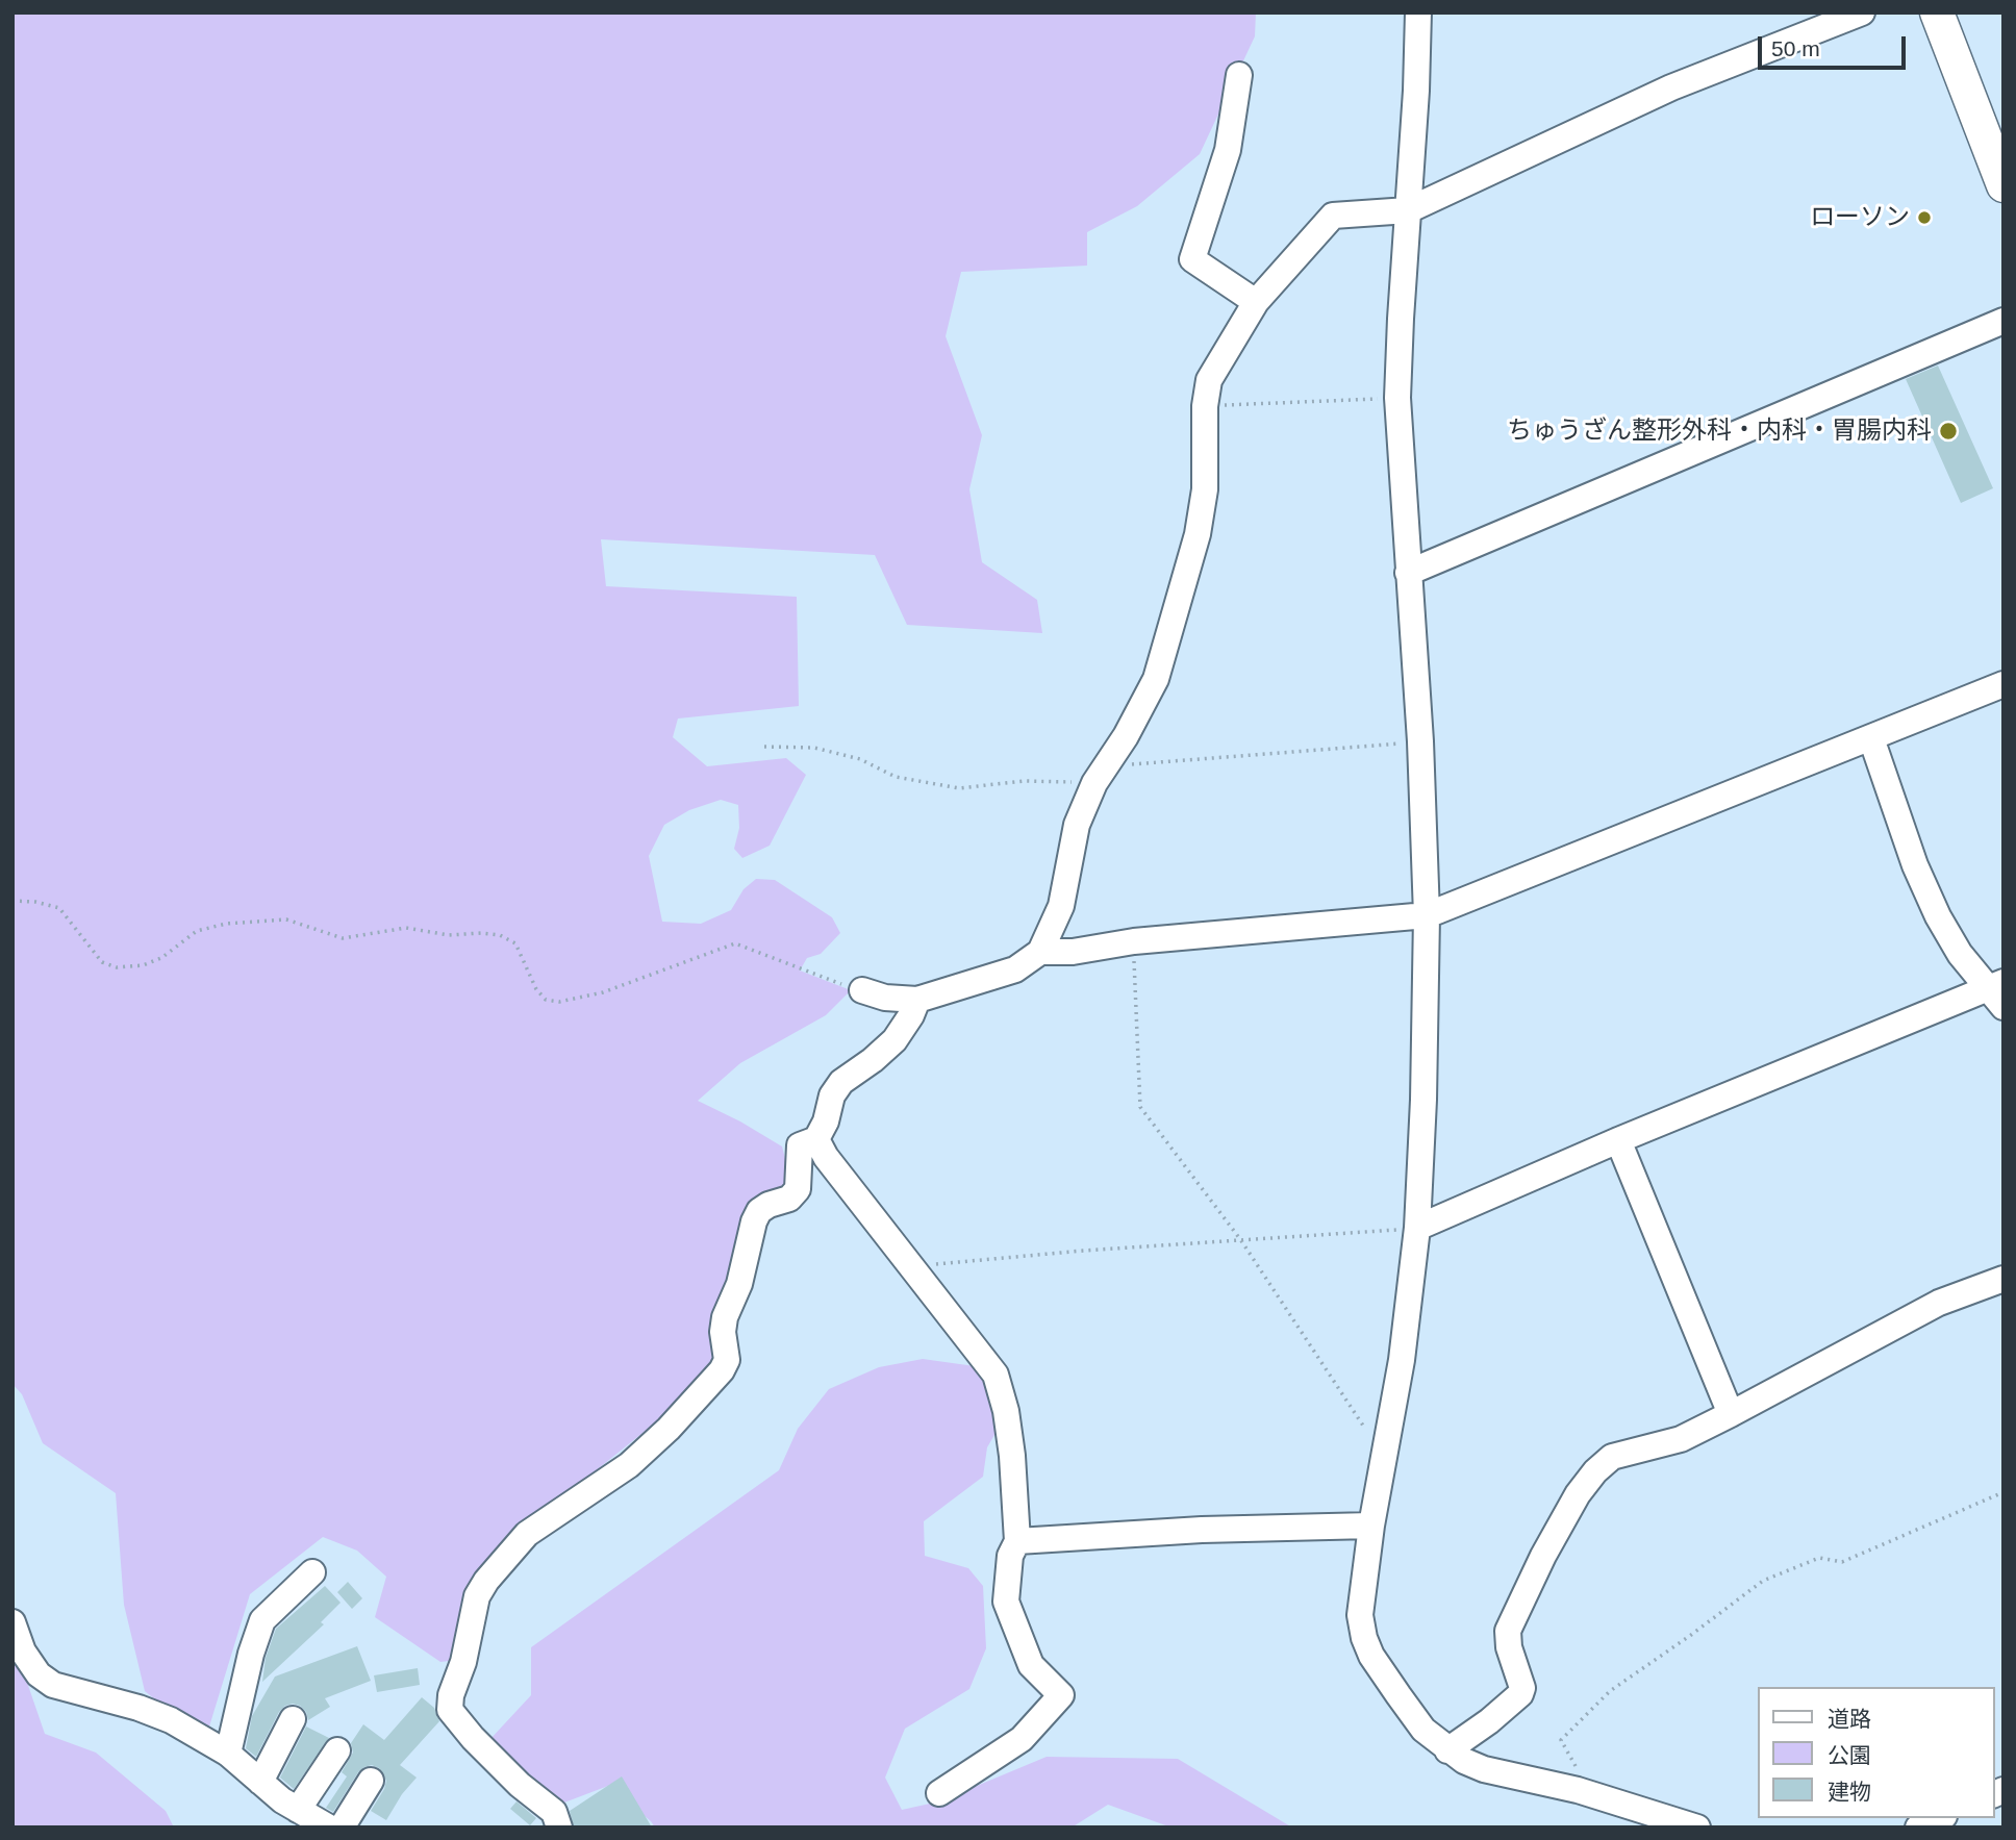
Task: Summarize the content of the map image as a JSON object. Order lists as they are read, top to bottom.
{
  "places": ["ローソン", "ちゅうざん整形外科・内科・胃腸内科"],
  "legend": ["道路", "公園", "建物"],
  "scale_bar": "50 m"
}
